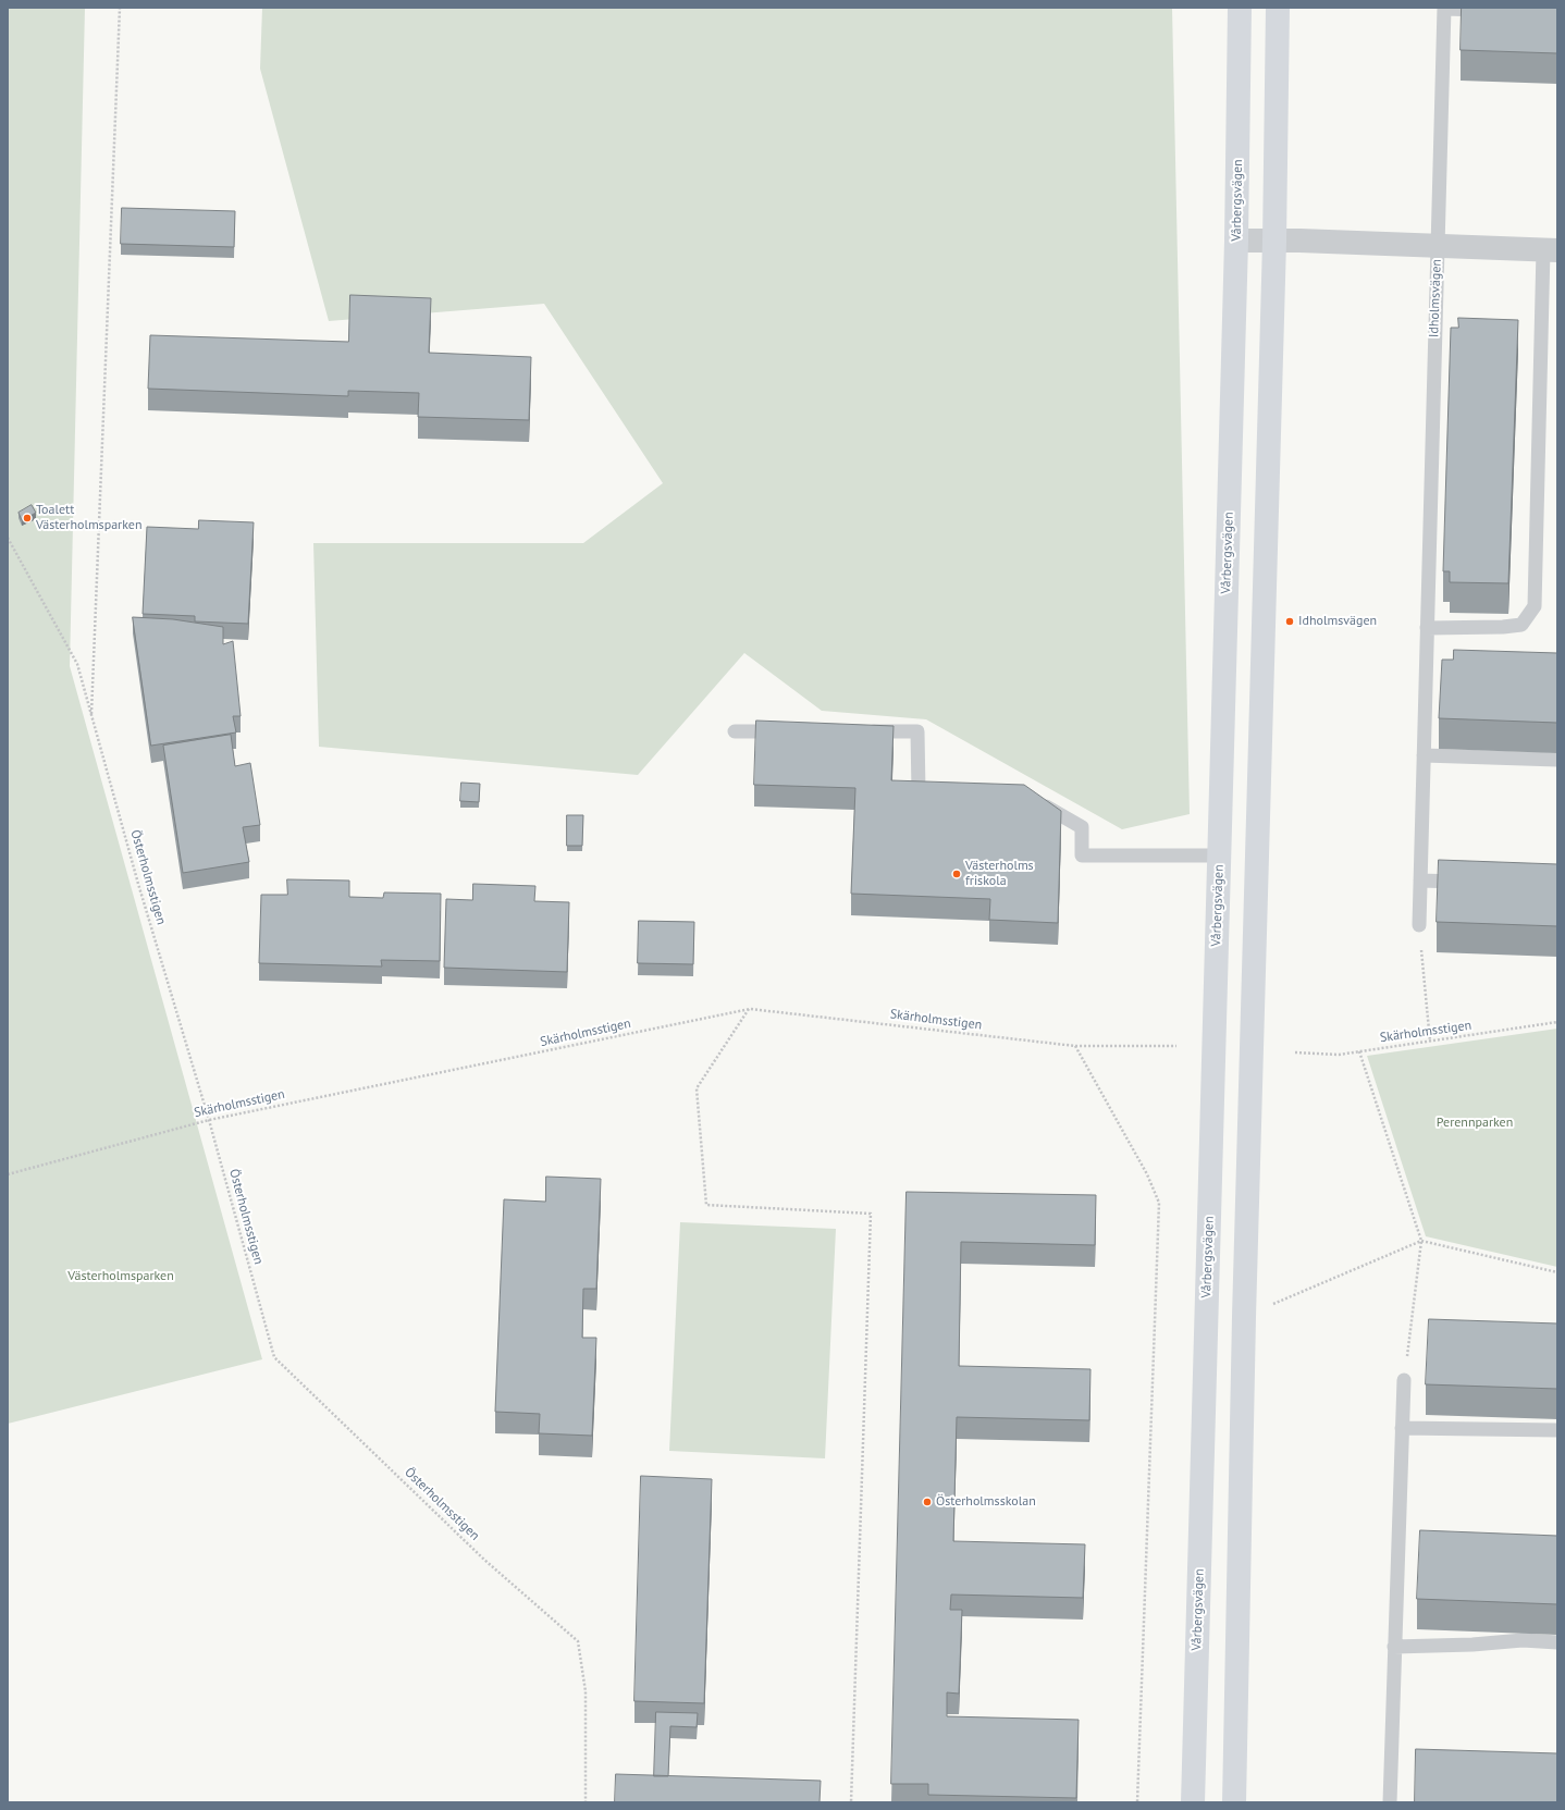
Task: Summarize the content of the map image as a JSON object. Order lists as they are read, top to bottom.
{
  "streets": {
    "street": ["Vårbergsvägen", "Idholmsvägen"],
    "path": ["Österholmsstigen", "Skärholmsstigen"]
  },
  "crossings": [
    ["Vårbergsvägen", "Idholmsvägen"],
    ["Österholmsstigen", "Skärholmsstigen"]
  ],
  "parks": ["Perennparken", "Västerholmsparken"],
  "places": [
    "Toalett Västerholmsparken",
    "Idholmsvägen",
    "Västerholms friskola",
    "Österholmsskolan"
  ]
}
